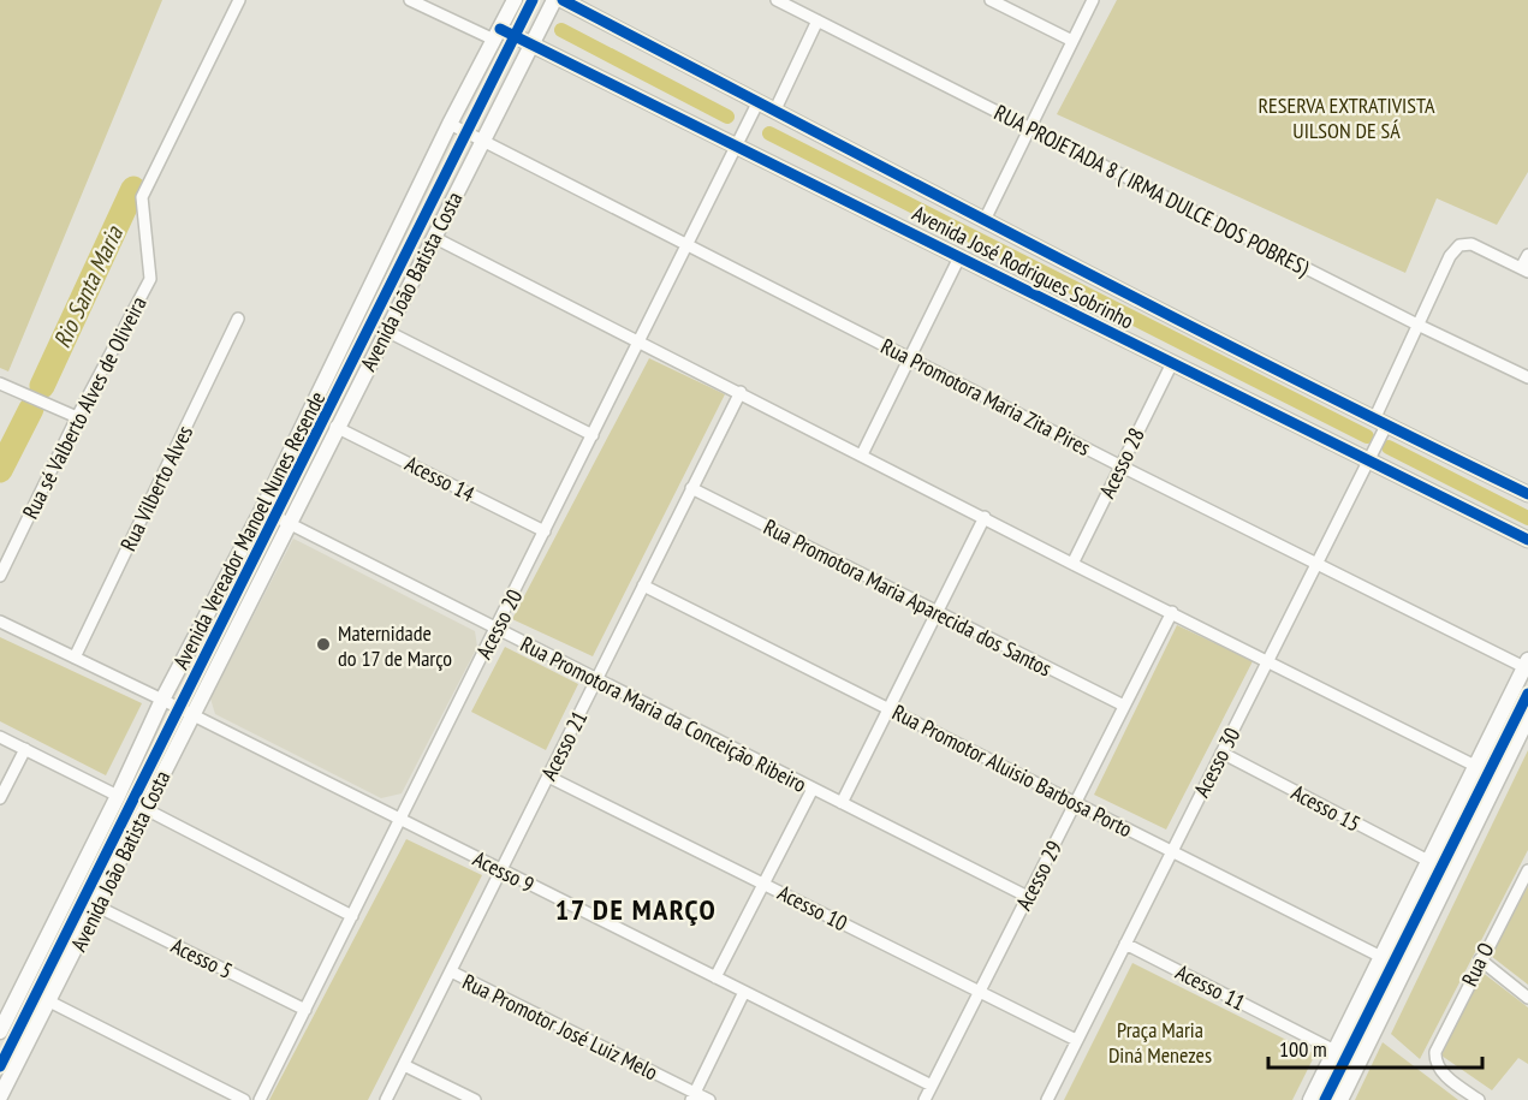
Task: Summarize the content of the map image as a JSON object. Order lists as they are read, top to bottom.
{
  "streets": {
    "street": [
      "RUA PROJETADA 8 ( IRMA DULCE DOS POBRES)",
      "Avenida José Rodrigues Sobrinho",
      "Avenida João Batista Costa",
      "Rua Promotora Maria Zita Pires",
      "Rua sé Valberto Alves de Oliveira",
      "Acesso 28",
      "Acesso 14",
      "Rua Vilberto Alves",
      "Avenida Vereador Manoel Nunes Resende",
      "Rua Promotora Maria Aparecida dos Santos",
      "Acesso 20",
      "Rua Promotora Maria da Conceição Ribeiro",
      "Acesso 21",
      "Acesso 30",
      "Rua Promotor Aluisio Barbosa Porto",
      "Acesso 15",
      "Acesso 9",
      "Acesso 29",
      "Acesso 10",
      "Acesso 5",
      "Rua O",
      "Acesso 11",
      "Rua Promotor José Luiz Melo"
    ]
  },
  "crossings": [
    ["RUA PROJETADA 8 ( IRMA DULCE DOS POBRES)", "Acesso 30"],
    ["Avenida José Rodrigues Sobrinho", "Avenida João Batista Costa"],
    ["Avenida José Rodrigues Sobrinho", "Acesso 28"],
    ["Avenida José Rodrigues Sobrinho", "Avenida Vereador Manoel Nunes Resende"],
    ["Avenida José Rodrigues Sobrinho", "Acesso 20"],
    ["Avenida José Rodrigues Sobrinho", "Acesso 30"],
    ["Avenida João Batista Costa", "Rua Promotora Maria Zita Pires"],
    ["Avenida João Batista Costa", "Acesso 14"],
    ["Avenida João Batista Costa", "Rua Promotora Maria da Conceição Ribeiro"],
    ["Avenida João Batista Costa", "Acesso 9"],
    ["Avenida João Batista Costa", "Acesso 5"],
    ["Rua Promotora Maria Zita Pires", "Acesso 28"],
    ["Rua Promotora Maria Zita Pires", "Avenida Vereador Manoel Nunes Resende"],
    ["Rua Promotora Maria Zita Pires", "Acesso 20"],
    ["Rua Promotora Maria Zita Pires", "Acesso 30"],
    ["Acesso 14", "Acesso 20"],
    ["Rua Vilberto Alves", "Acesso 9"],
    ["Avenida Vereador Manoel Nunes Resende", "Rua Promotora Maria da Conceição Ribeiro"],
    ["Avenida Vereador Manoel Nunes Resende", "Acesso 9"],
    ["Rua Promotora Maria Aparecida dos Santos", "Acesso 21"],
    ["Rua Promotora Maria Aparecida dos Santos", "Acesso 29"],
    ["Acesso 20", "Rua Promotora Maria da Conceição Ribeiro"],
    ["Acesso 20", "Acesso 9"],
    ["Acesso 20", "Acesso 5"],
    ["Rua Promotora Maria da Conceição Ribeiro", "Acesso 21"],
    ["Rua Promotora Maria da Conceição Ribeiro", "Acesso 29"],
    ["Acesso 21", "Rua Promotor Aluisio Barbosa Porto"],
    ["Acesso 21", "Acesso 9"],
    ["Acesso 21", "Acesso 10"],
    ["Acesso 21", "Rua Promotor José Luiz Melo"],
    ["Acesso 30", "Rua Promotor Aluisio Barbosa Porto"],
    ["Acesso 30", "Acesso 15"],
    ["Acesso 30", "Acesso 10"],
    ["Acesso 30", "Acesso 11"],
    ["Rua Promotor Aluisio Barbosa Porto", "Acesso 29"],
    ["Acesso 9", "Acesso 29"],
    ["Acesso 29", "Acesso 10"]
  ],
  "districts": ["17 DE MARÇO"],
  "water": ["Rio Santa Maria"],
  "parks": ["RESERVA EXTRATIVISTA UILSON DE SÁ", "Praça Maria Diná Menezes"],
  "places": ["Maternidade do 17 de Março"],
  "scale_bar": "100 m"
}
